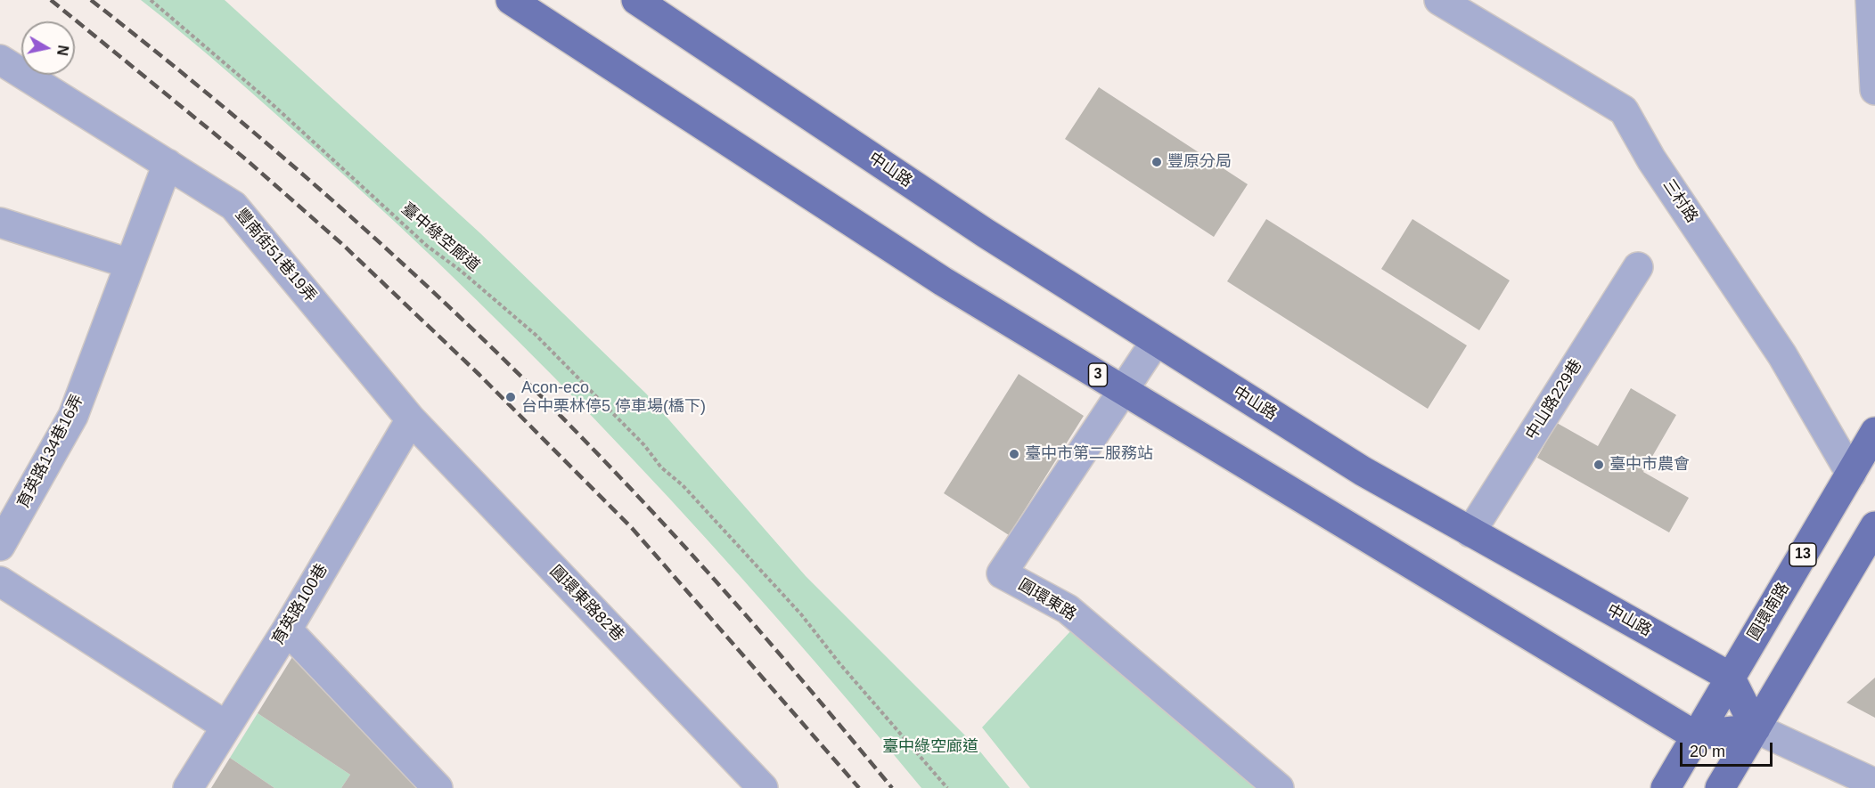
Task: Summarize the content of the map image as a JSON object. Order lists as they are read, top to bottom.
{
  "streets": {
    "main road": [
      "中山路",
      "3",
      "13",
      "圓環南路"
    ],
    "street": [
      "三村路",
      "豐南街51巷19弄",
      "中山路229巷",
      "育英路134巷16弄",
      "圓環東路",
      "圓環東路82巷",
      "育英路100巷"
    ],
    "path": ["臺中綠空廊道"]
  },
  "crossings": [
    ["中山路", "中山路229巷"],
    ["中山路", "圓環東路"],
    ["中山路", "圓環南路"],
    ["三村路", "圓環南路"],
    ["豐南街51巷19弄", "育英路134巷16弄"],
    ["豐南街51巷19弄", "圓環東路82巷"],
    ["豐南街51巷19弄", "育英路100巷"],
    ["3", "圓環東路"],
    ["3", "圓環南路"],
    ["圓環東路82巷", "育英路100巷"]
  ],
  "parks": ["臺中綠空廊道"],
  "places": [
    "豐原分局",
    "Acon-eco 台中栗林停5 停車場(橋下)",
    "臺中市第二服務站",
    "臺中市農會"
  ],
  "scale_bar": "20 m",
  "north": "right"
}
